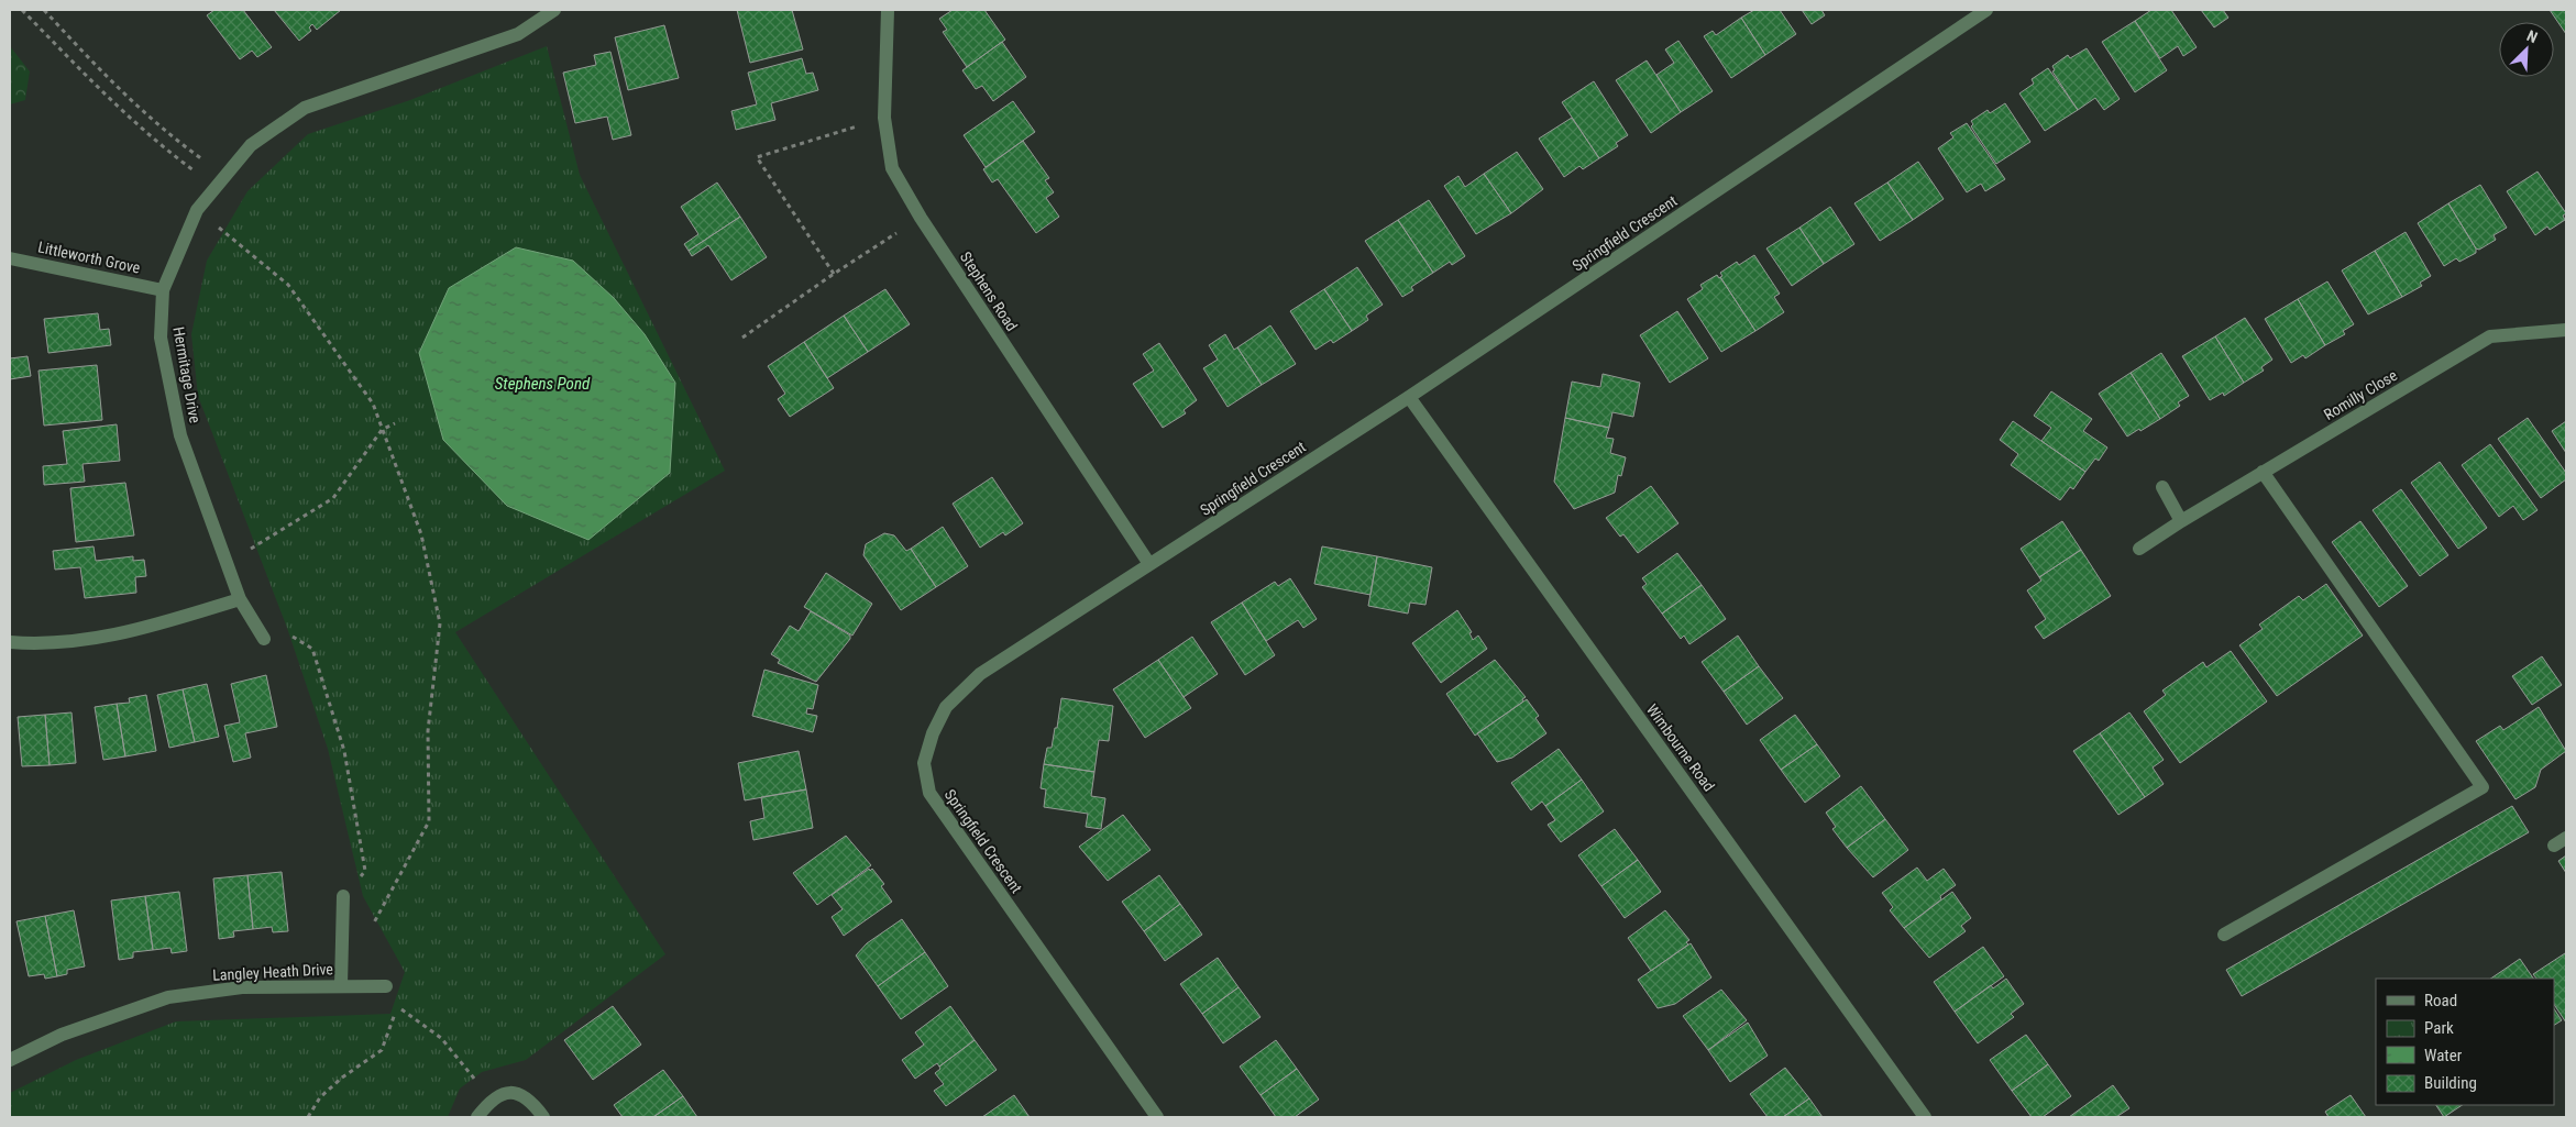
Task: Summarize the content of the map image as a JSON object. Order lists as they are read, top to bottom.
{
  "streets": {
    "street": [
      "Springfield Crescent",
      "Littleworth Grove",
      "Stephens Road",
      "Hermitage Drive",
      "Romilly Close",
      "Wimbourne Road",
      "Langley Heath Drive"
    ]
  },
  "crossings": [
    ["Springfield Crescent", "Stephens Road"],
    ["Springfield Crescent", "Wimbourne Road"],
    ["Littleworth Grove", "Hermitage Drive"]
  ],
  "water": ["Stephens Pond"],
  "legend": [
    "Road",
    "Park",
    "Water",
    "Building"
  ],
  "north": "top right"
}
